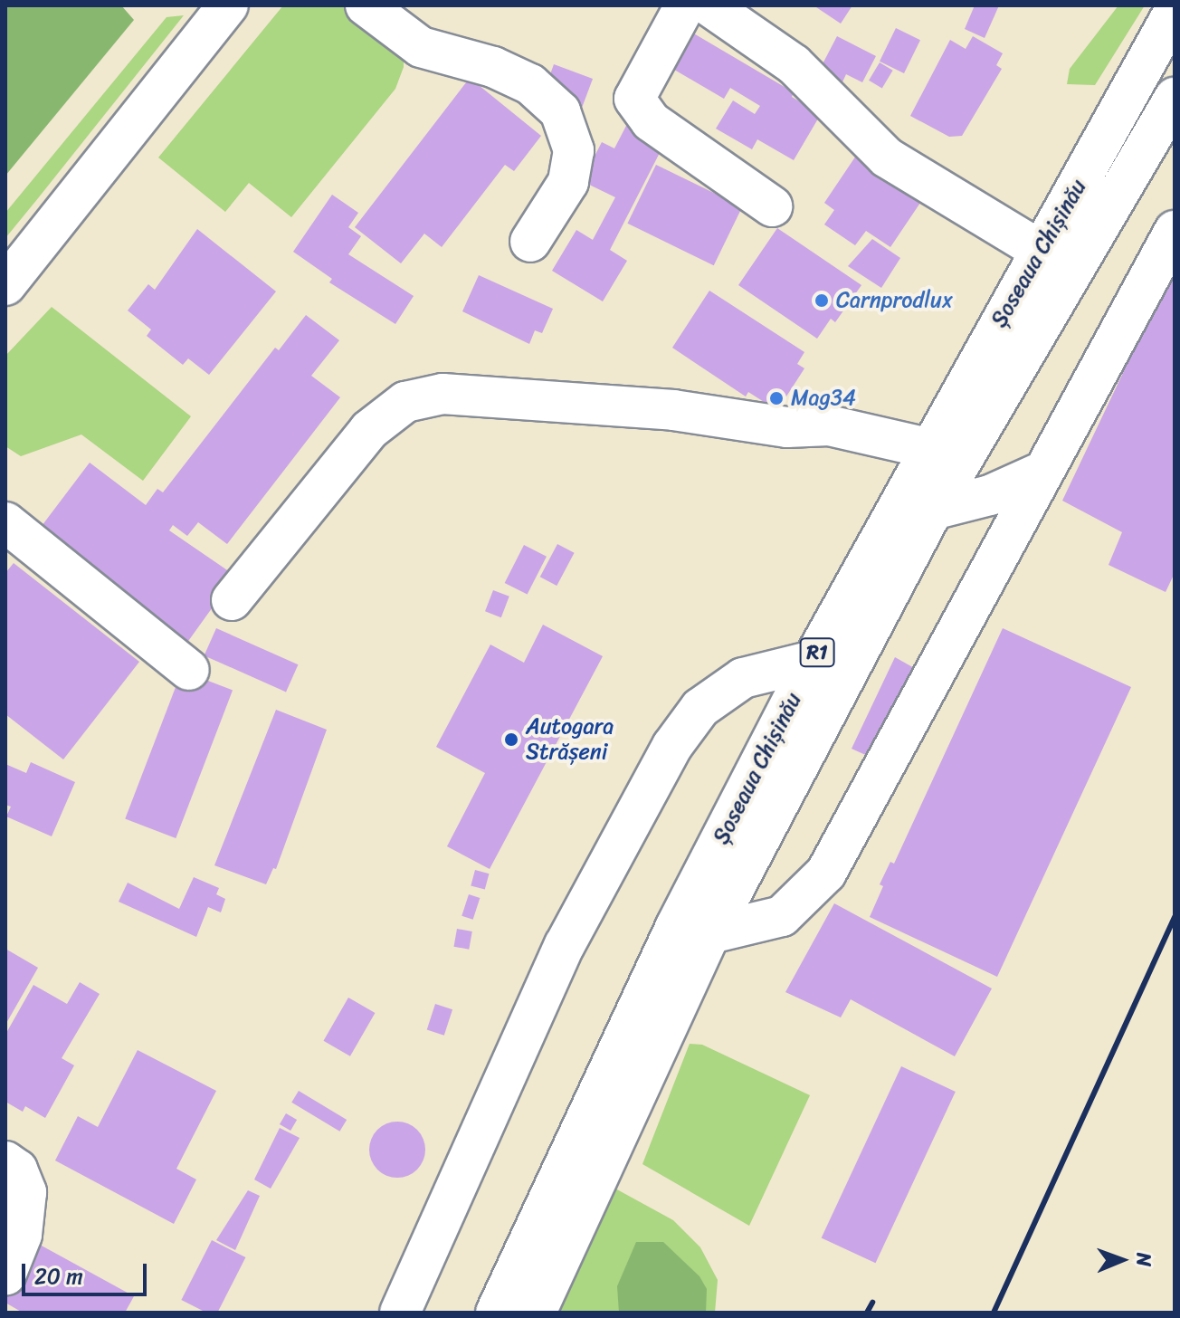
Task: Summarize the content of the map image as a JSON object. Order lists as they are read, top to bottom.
{
  "streets": {
    "main road": ["Șoseaua Chișinău", "R1"]
  },
  "places": ["Carnprodlux", "Mag34", "Autogara Strășeni"],
  "scale_bar": "20 m",
  "north": "right"
}
